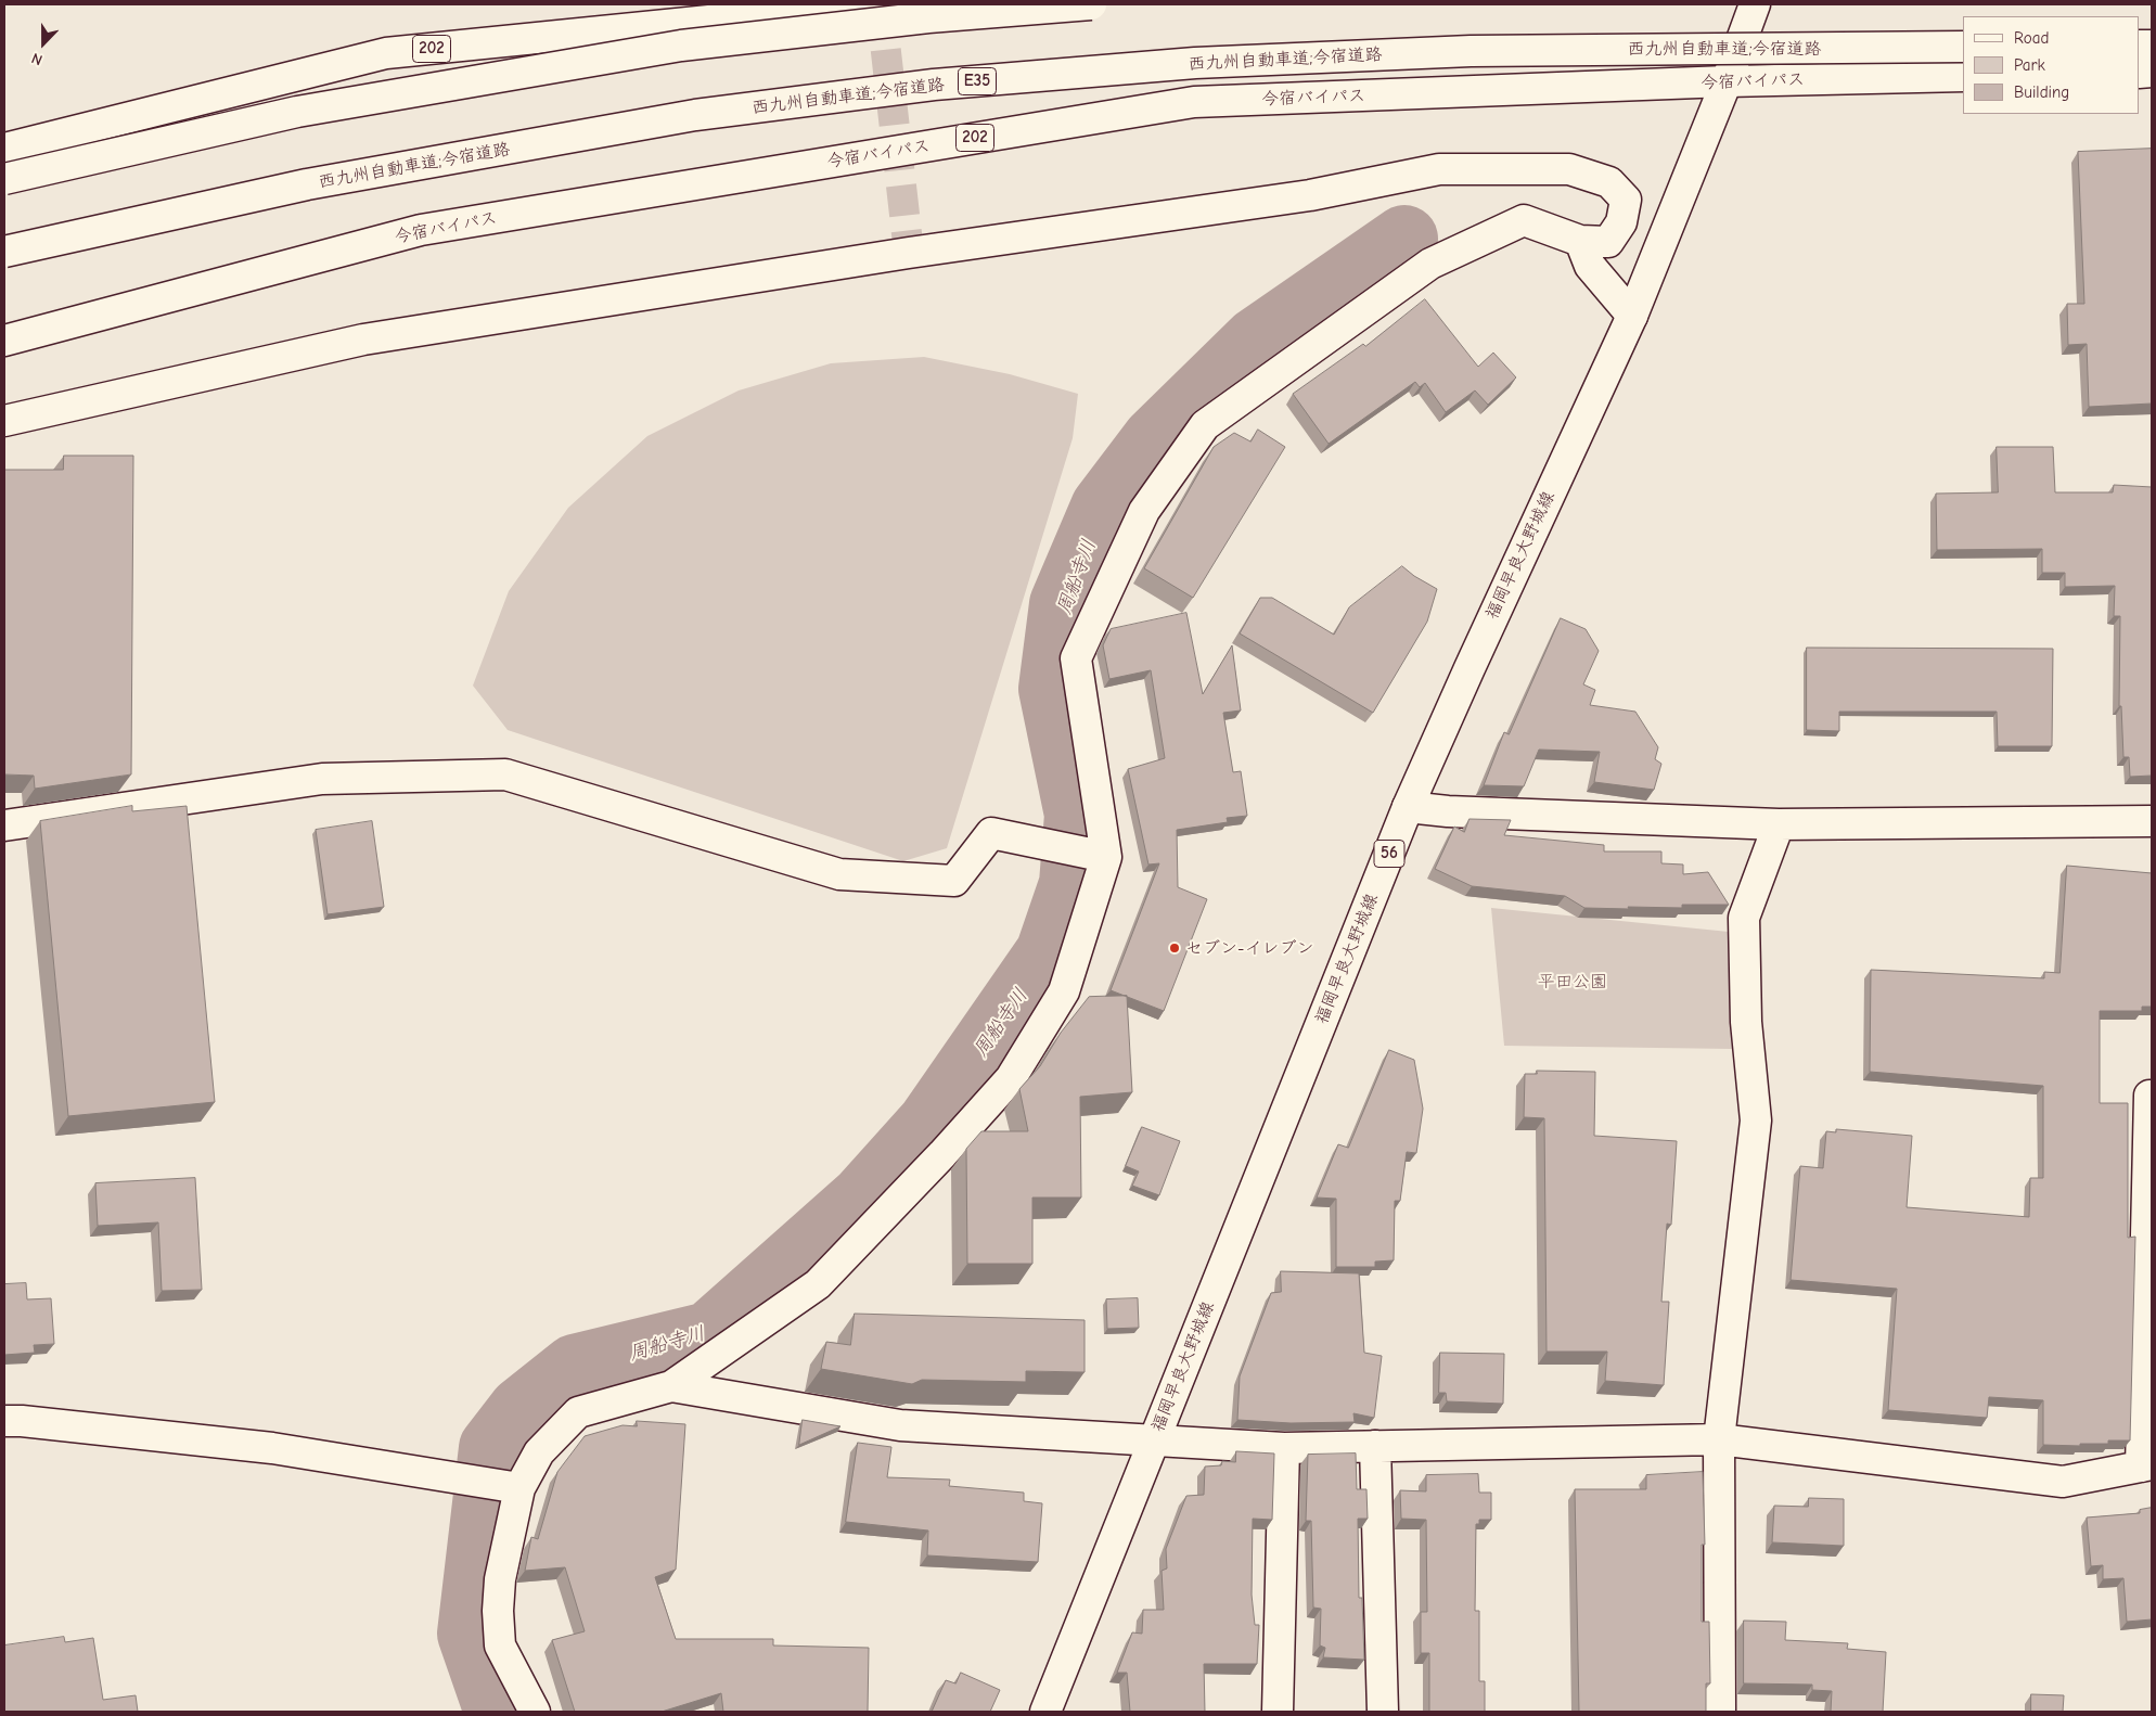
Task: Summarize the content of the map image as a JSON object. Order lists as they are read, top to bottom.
{
  "streets": {
    "main road": [
      "202",
      "西九州自動車道;今宿道路",
      "E35",
      "今宿バイパス",
      "福岡早良大野城線",
      "56"
    ]
  },
  "crossings": [
    ["今宿バイパス", "福岡早良大野城線"]
  ],
  "water": ["周船寺川"],
  "parks": ["平田公園"],
  "places": ["セブン-イレブン"],
  "legend": ["Road", "Park", "Building"],
  "north": "bottom"
}
